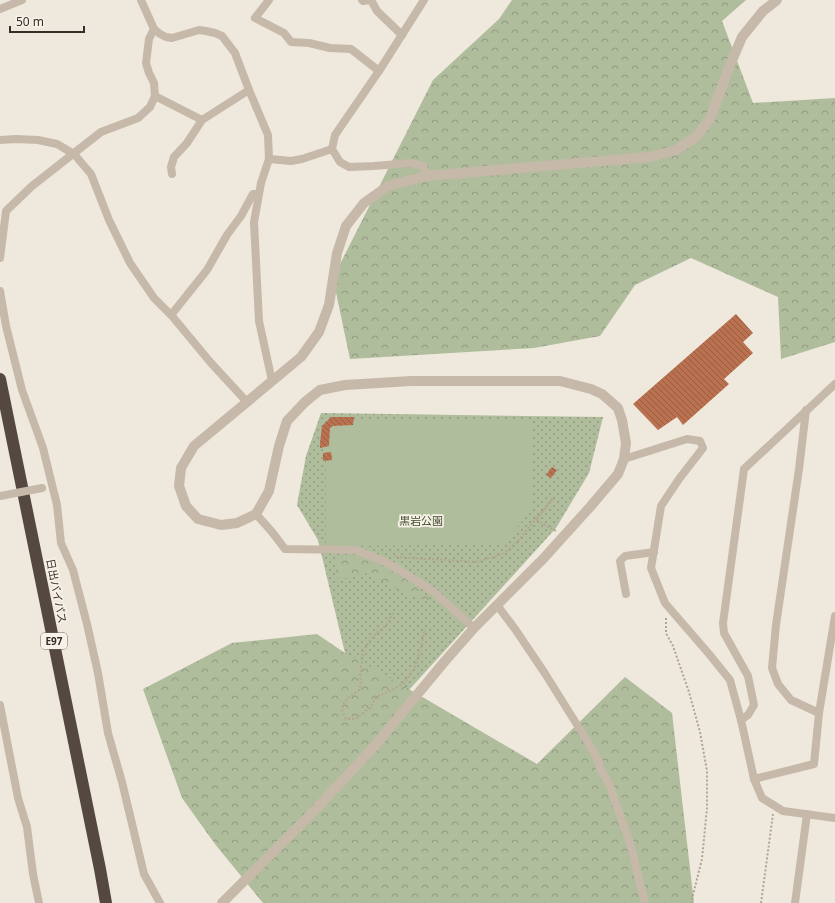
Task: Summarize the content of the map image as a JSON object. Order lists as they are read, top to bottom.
{
  "streets": {
    "highway": ["日出バイパス", "E97"]
  },
  "parks": ["黒岩公園"],
  "scale_bar": "50 m"
}
